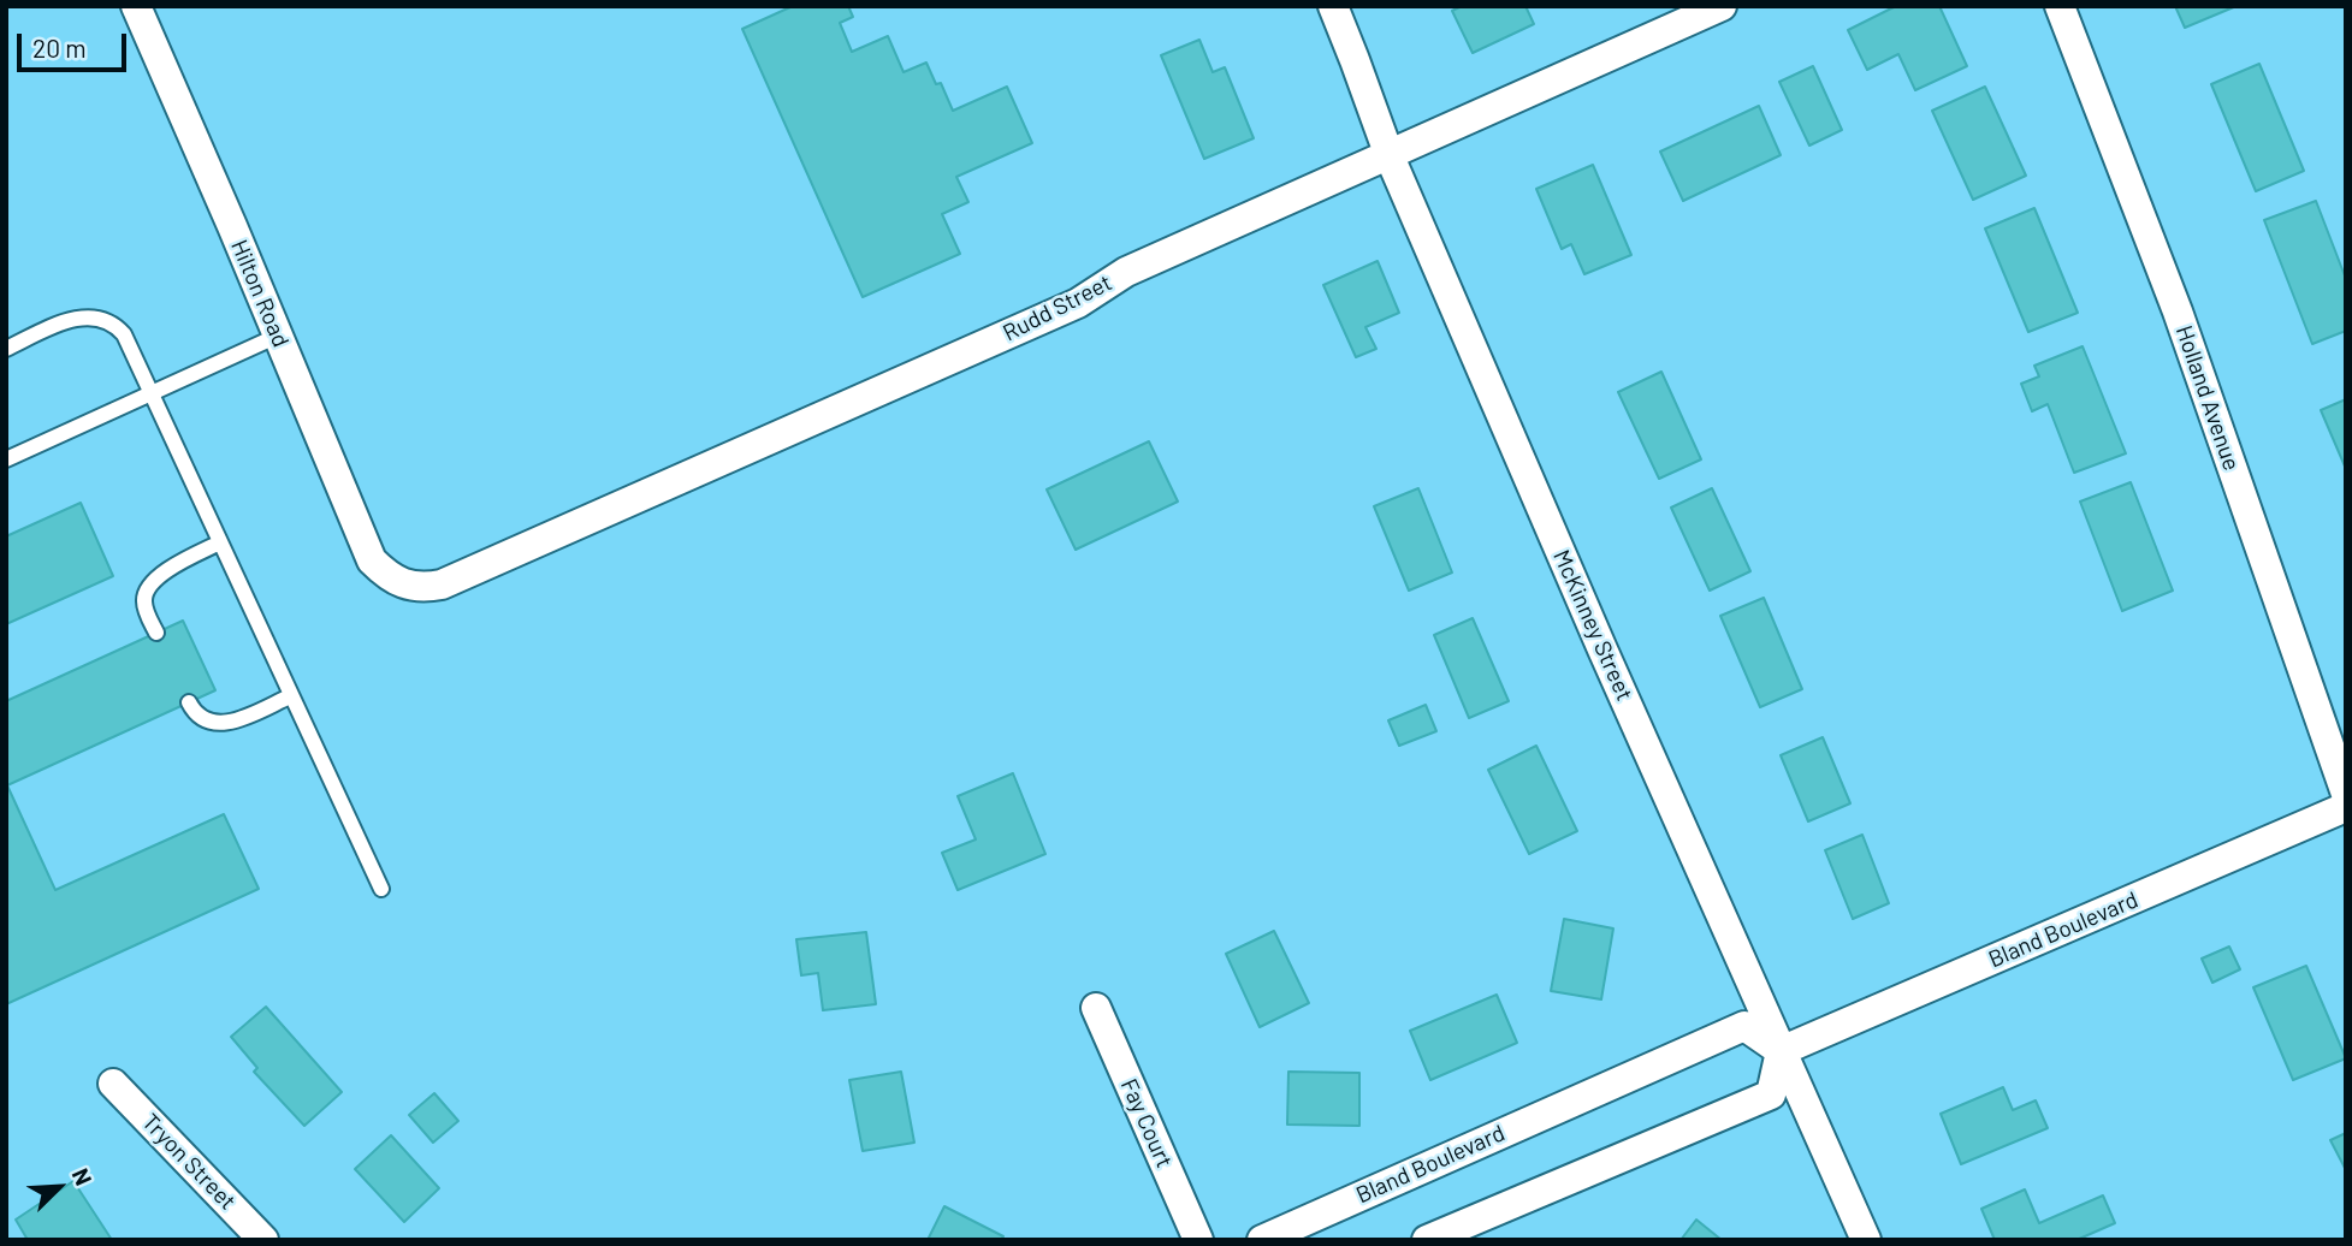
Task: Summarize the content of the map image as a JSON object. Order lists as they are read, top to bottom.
{
  "streets": {
    "street": [
      "Hilton Road",
      "Rudd Street",
      "Holland Avenue",
      "McKinney Street",
      "Bland Boulevard",
      "Fay Court",
      "Tryon Street"
    ]
  },
  "crossings": [
    ["Hilton Road", "Rudd Street"],
    ["Rudd Street", "McKinney Street"],
    ["McKinney Street", "Bland Boulevard"]
  ],
  "scale_bar": "20 m",
  "north": "top right"
}
